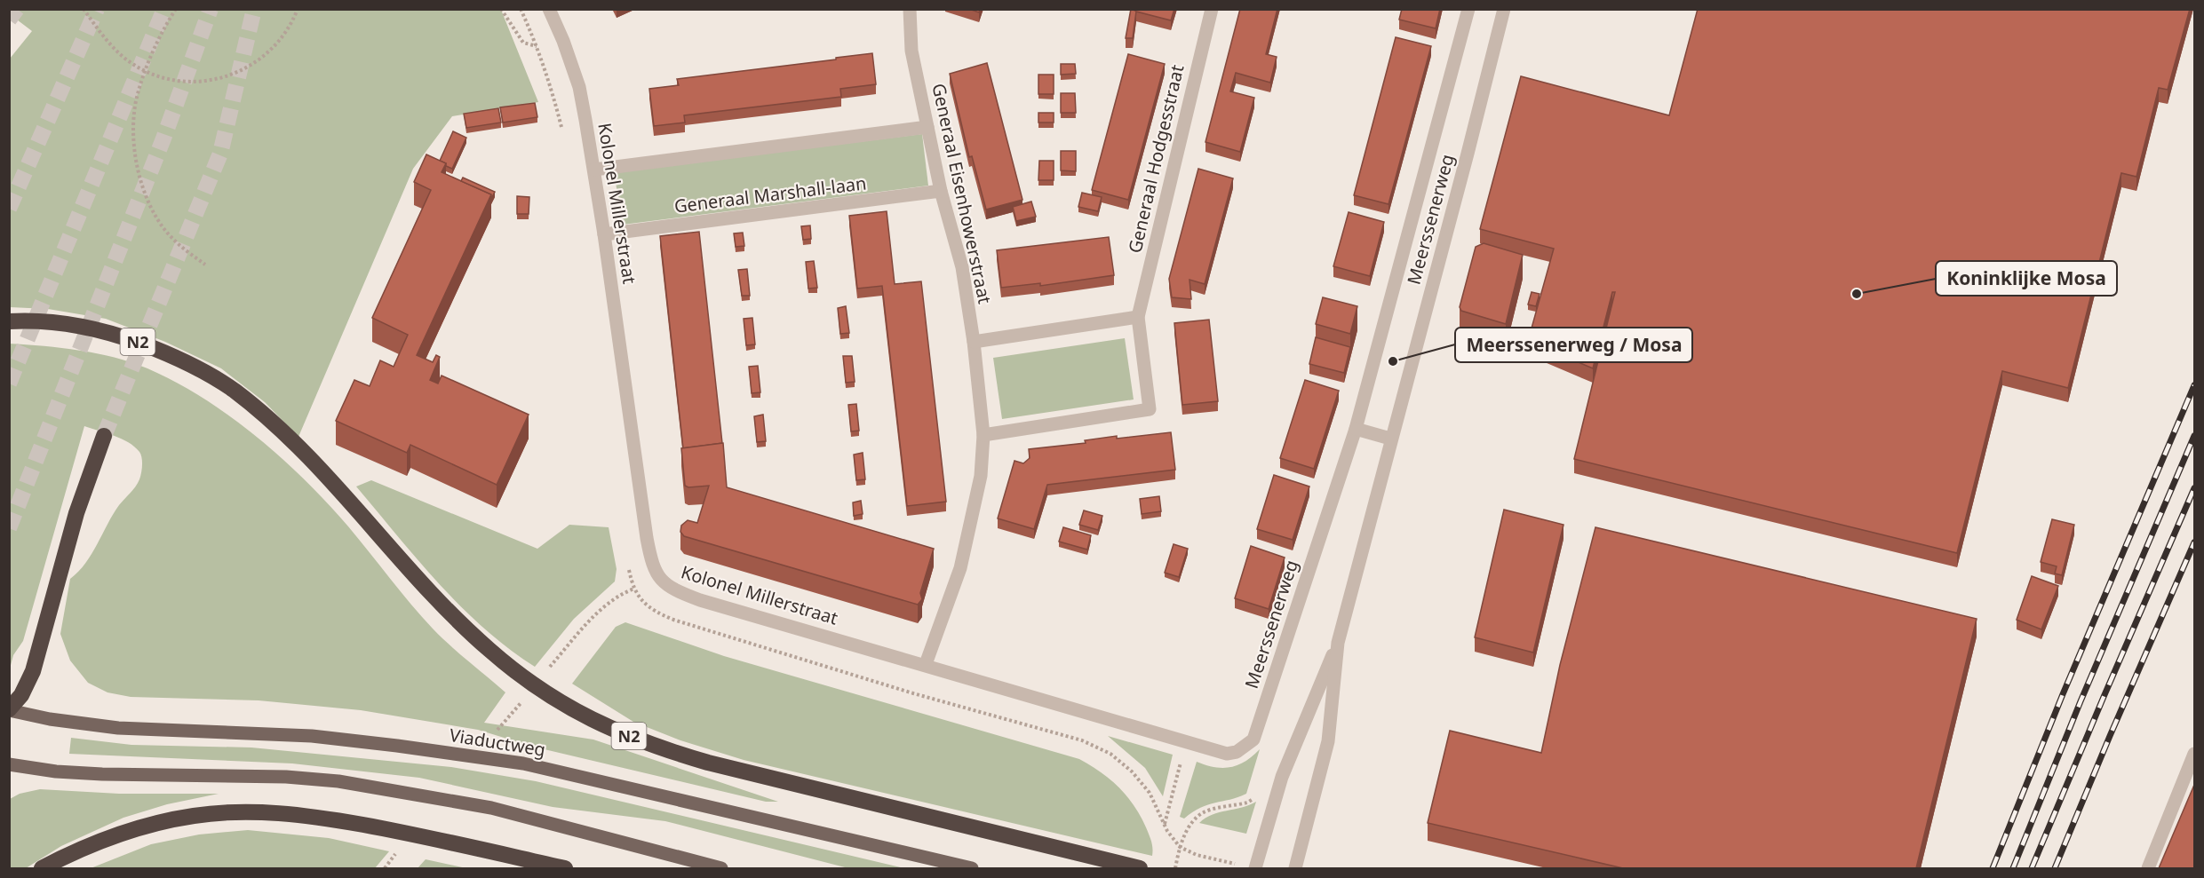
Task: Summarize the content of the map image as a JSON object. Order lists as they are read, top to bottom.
{
  "streets": {
    "highway": ["N2"],
    "main road": ["Viaductweg"],
    "street": [
      "Generaal Hodgesstraat",
      "Generaal Eisenhowerstraat",
      "Generaal Marshall-laan",
      "Kolonel Millerstraat",
      "Meerssenerweg"
    ]
  },
  "crossings": [
    ["Generaal Eisenhowerstraat", "Generaal Marshall-laan"],
    ["Generaal Eisenhowerstraat", "Kolonel Millerstraat"],
    ["Generaal Marshall-laan", "Kolonel Millerstraat"],
    ["Kolonel Millerstraat", "Meerssenerweg"]
  ],
  "places": ["Koninklijke Mosa", "Meerssenerweg / Mosa"]
}
